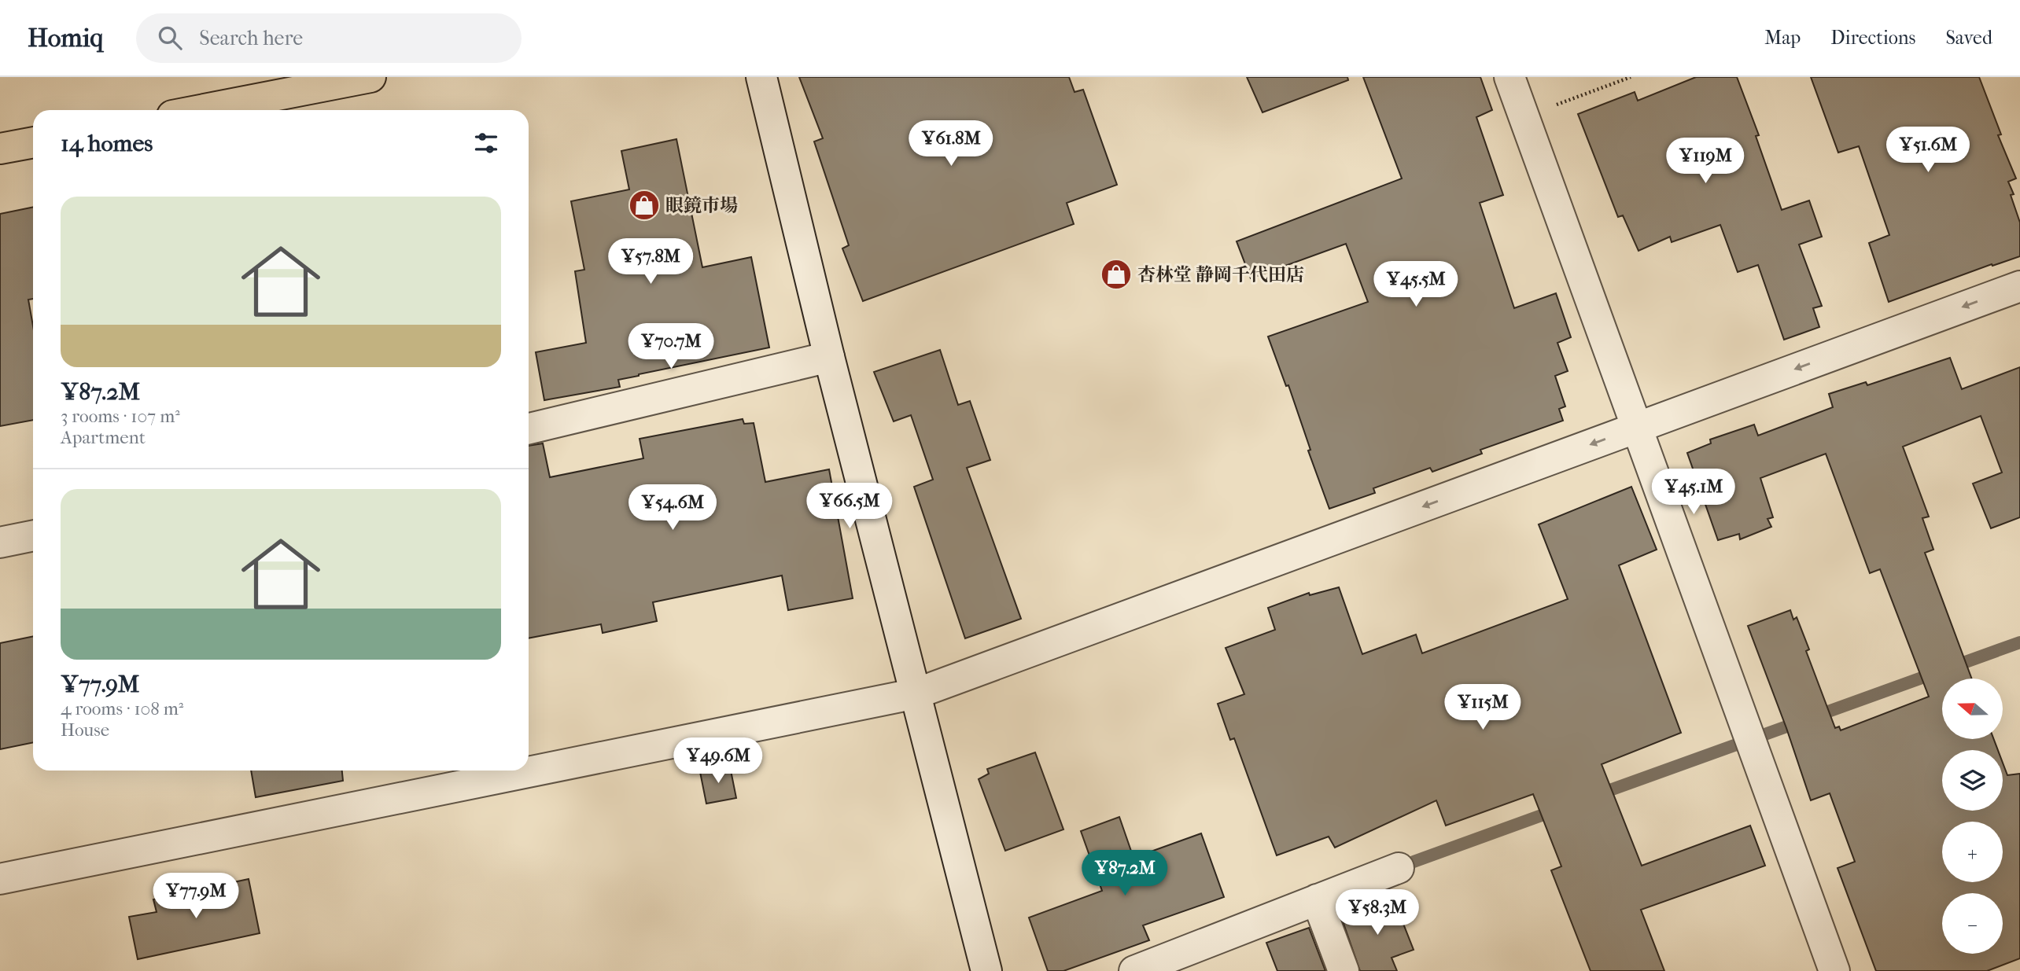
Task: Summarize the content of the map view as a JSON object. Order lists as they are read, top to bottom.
{
  "places": {
    "shop": ["眼鏡市場", "杏林堂 静岡千代田店"]
  },
  "north": "left",
  "page": {
    "header": "Homiq",
    "search": "Search here",
    "nav": ["Map", "Directions", "Saved"],
    "heading": "14 homes",
    "price": [
      "¥61.8M",
      "¥51.6M",
      "¥119M",
      "¥57.8M",
      "¥45.5M",
      "¥70.7M",
      "¥45.1M",
      "¥66.5M",
      "¥54.6M",
      "¥115M",
      "¥49.6M",
      "¥87.2M",
      "¥77.9M",
      "¥58.3M"
    ],
    "list": [
      {
        "name": "¥87.2M",
        "note": "3 rooms · 107 m² · Apartment"
      },
      {
        "name": "¥77.9M",
        "note": "4 rooms · 108 m² · House"
      }
    ],
    "map_buttons": ["+", "−"]
  }
}
